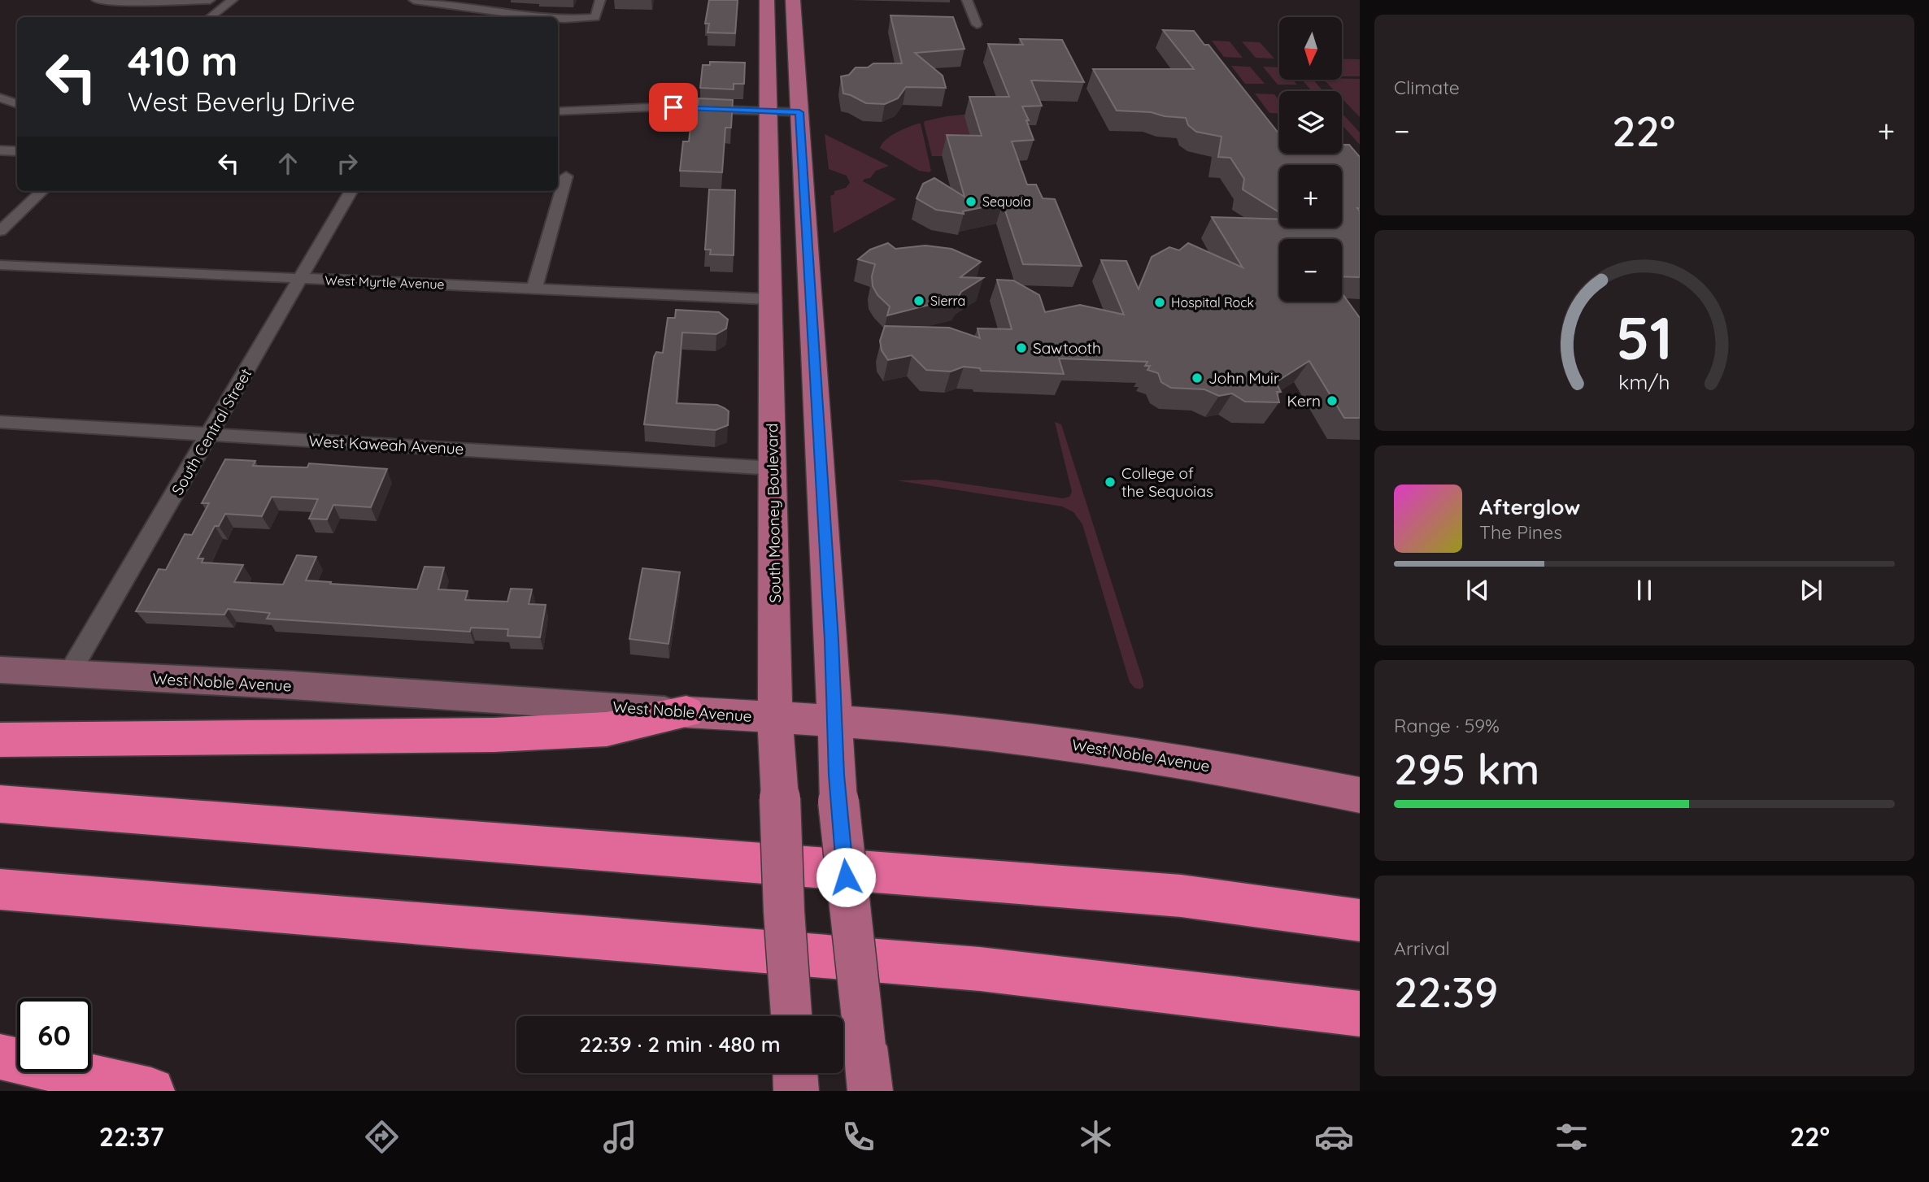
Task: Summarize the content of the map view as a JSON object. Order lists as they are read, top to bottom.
{
  "streets": {
    "main road": ["South Mooney Boulevard", "West Noble Avenue"],
    "street": ["West Myrtle Avenue", "South Central Street", "West Kaweah Avenue"]
  },
  "crossings": [
    ["West Myrtle Avenue", "South Central Street"],
    ["West Myrtle Avenue", "South Mooney Boulevard"],
    ["South Central Street", "West Kaweah Avenue"],
    ["South Central Street", "West Noble Avenue"],
    ["West Kaweah Avenue", "South Mooney Boulevard"],
    ["South Mooney Boulevard", "West Noble Avenue"]
  ],
  "places": [
    "Sequoia",
    "Sierra",
    "Hospital Rock",
    "Sawtooth",
    "John Muir",
    "Kern",
    "College of the Sequoias"
  ],
  "north": "bottom",
  "page": {
    "tile": [
      "Climate",
      ["Range · 59%", "295 km"],
      ["Arrival", "22:39"]
    ],
    "map_buttons": ["+", "−"],
    "turn": ["410 m", "West Beverly Drive"],
    "heat": ["−", "22°", "+"],
    "song": ["Afterglow", "The Pines"],
    "limit": "60",
    "trip": "22:39 · 2 min · 480 m",
    "tabs": ["22:37", "22°"],
    "gauge": ["51", "km/h"]
  }
}
